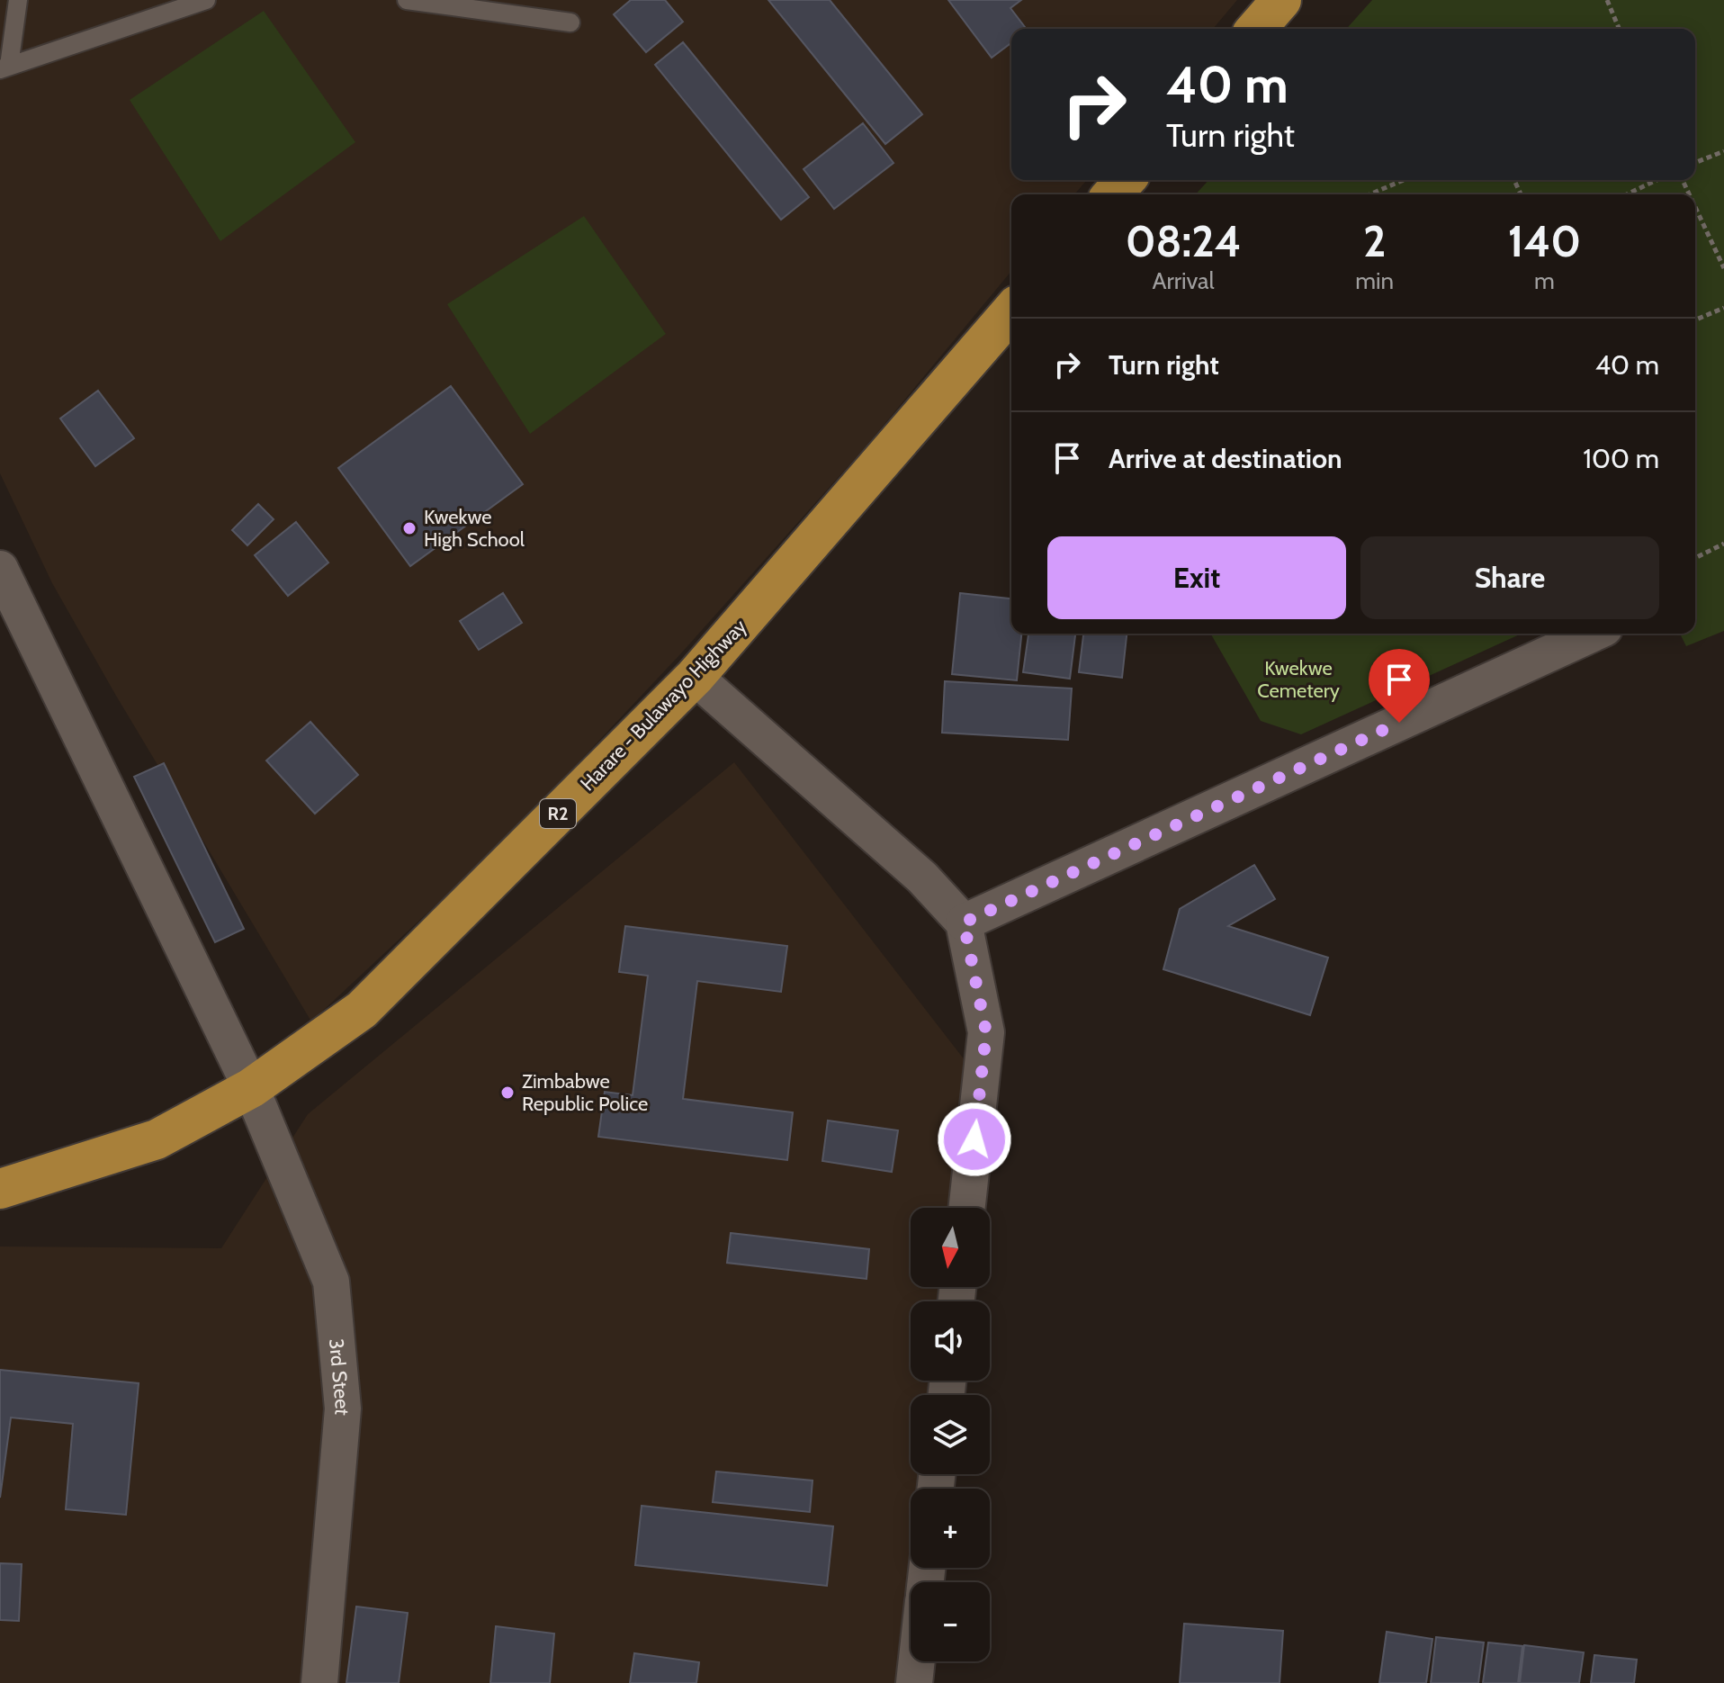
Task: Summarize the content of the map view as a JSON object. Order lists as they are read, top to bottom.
{
  "streets": {
    "highway": ["Harare - Bulawayo Highway", "R2"],
    "street": ["3rd Steet"]
  },
  "crossings": [
    ["Harare - Bulawayo Highway", "3rd Steet"]
  ],
  "parks": ["Kwekwe Cemetery"],
  "places": ["Kwekwe High School", "Zimbabwe Republic Police"],
  "north": "bottom",
  "page": {
    "turn": ["40 m", "Turn right"],
    "eta": [
      "08:24",
      "Arrival",
      "2",
      "min",
      "140",
      "m"
    ],
    "list": [
      {
        "name": "Turn right",
        "value": "40 m"
      },
      {
        "name": "Arrive at destination",
        "value": "100 m"
      }
    ],
    "buttons": ["Exit", "Share"],
    "map_buttons": ["+", "−"]
  }
}
